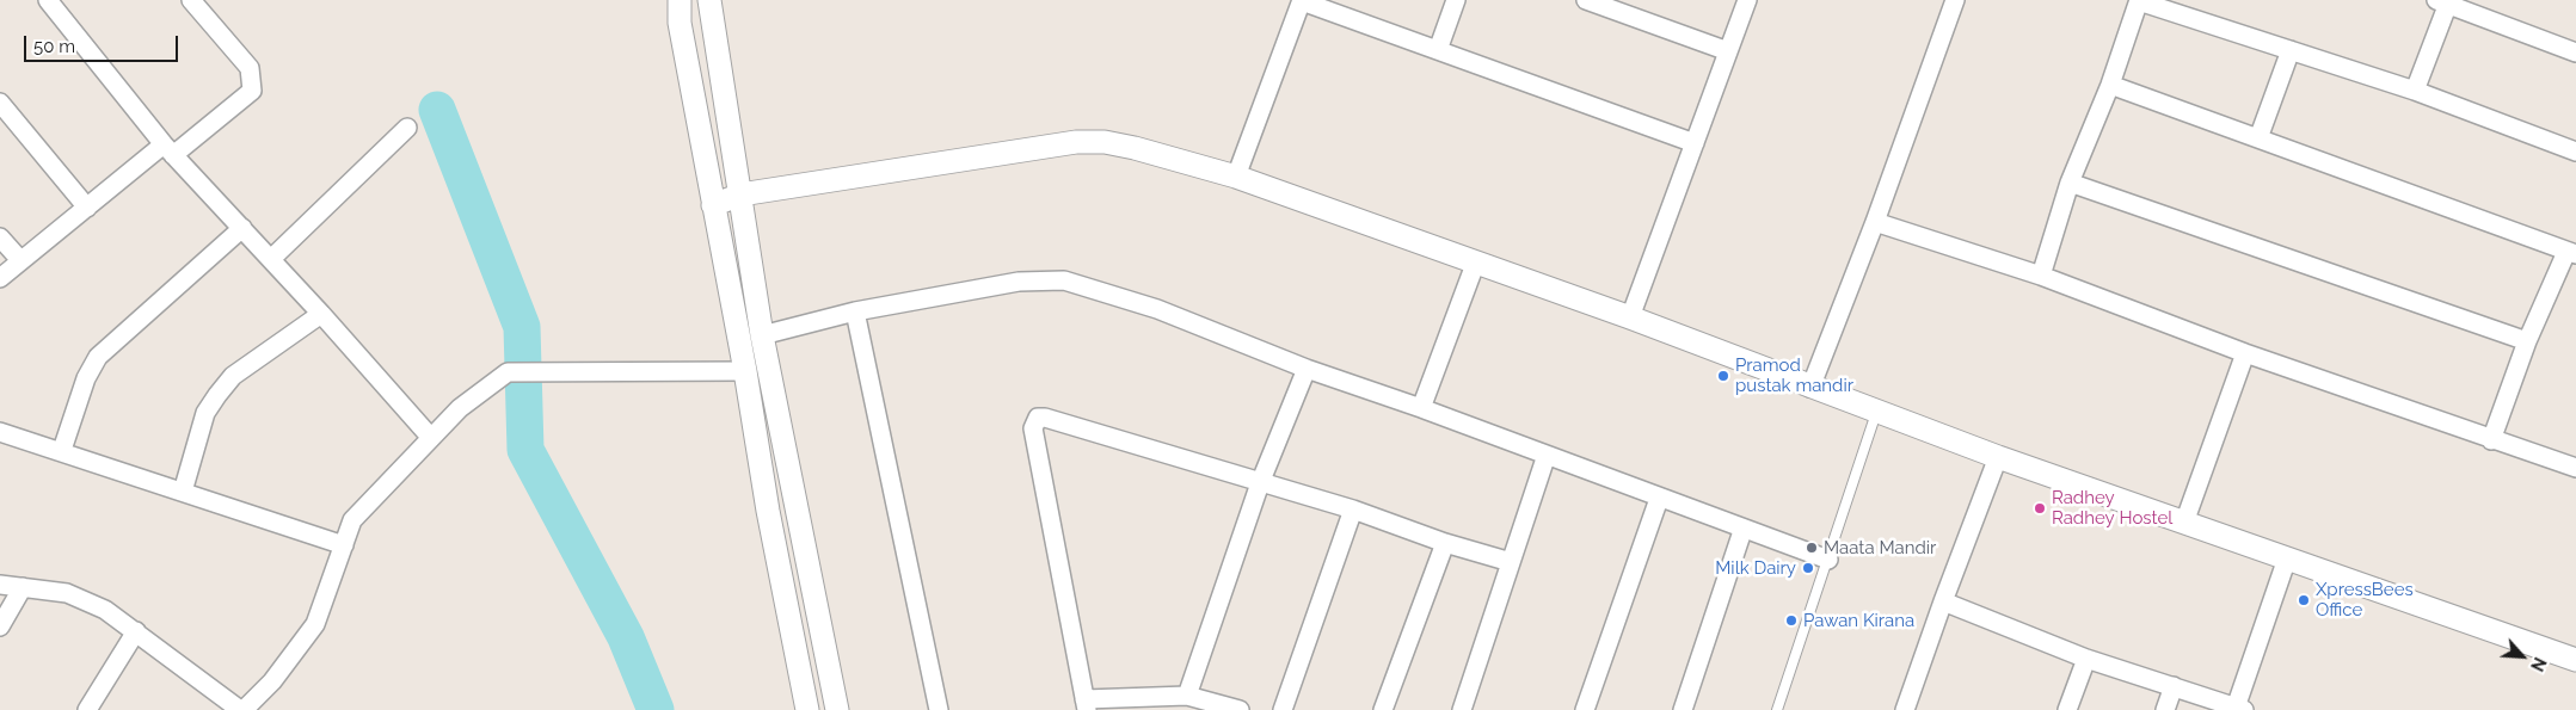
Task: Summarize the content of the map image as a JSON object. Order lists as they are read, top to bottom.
{
  "places": [
    "Pramod pustak mandir",
    "Radhey Radhey Hostel",
    "Maata Mandir",
    "Milk Dairy",
    "XpressBees Office",
    "Pawan Kirana"
  ],
  "scale_bar": "50 m",
  "north": "bottom right"
}
